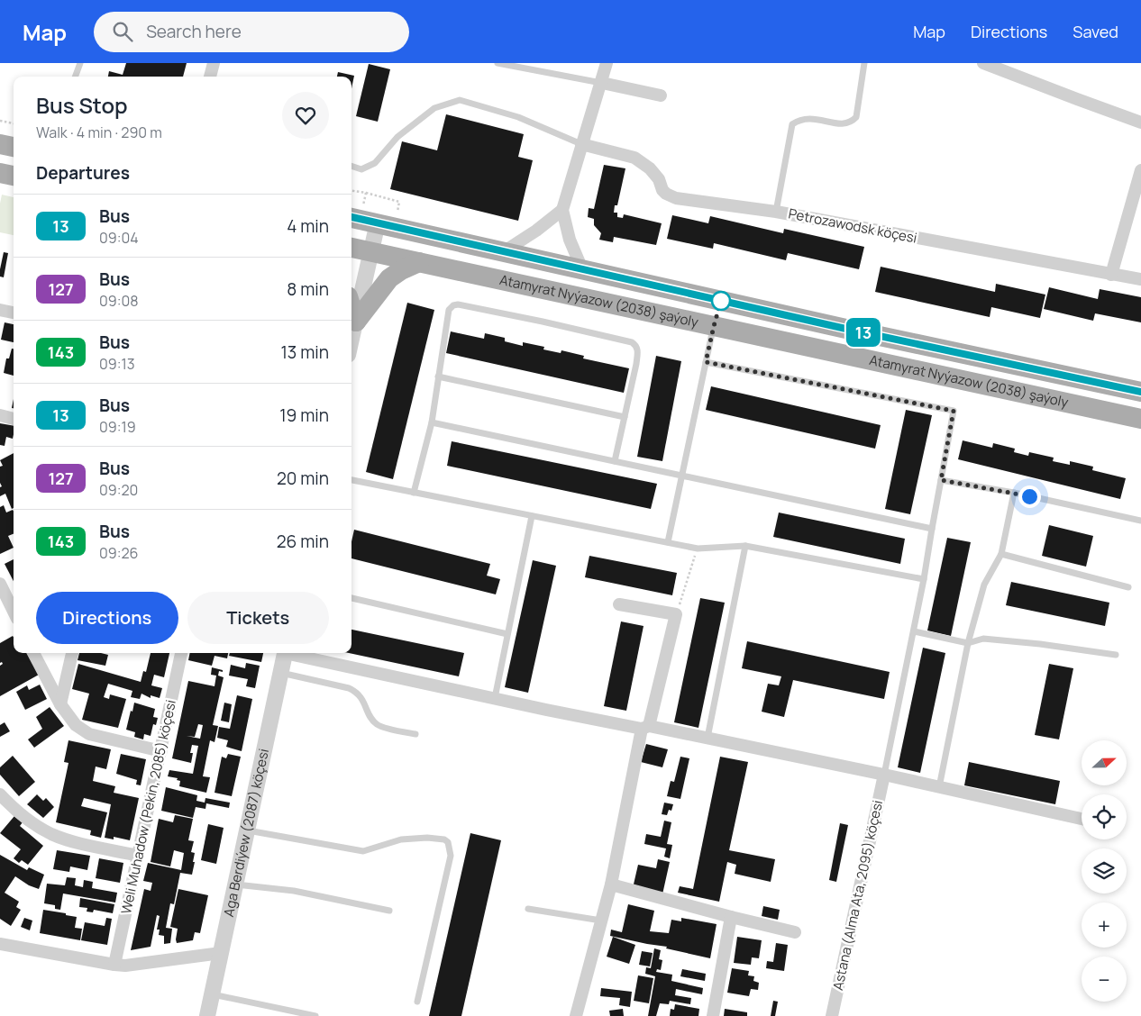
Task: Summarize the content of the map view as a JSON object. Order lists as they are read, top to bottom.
{
  "streets": {
    "main road": ["Atamyrat Nyýazow (2038) şaýoly"],
    "street": [
      "Petrozawodsk köçesi",
      "Weli Muhadow (Pekin, 2085) köçesi",
      "Aga Berdiýew (2087) köçesi",
      "Astana (Alma Ata, 2095) köçesi"
    ]
  },
  "lines": ["bus line 13"],
  "north": "right",
  "page": {
    "header": "Map",
    "search": "Search here",
    "nav": ["Map", "Directions", "Saved"],
    "on_map": "13",
    "heading": [
      ["Bus Stop", "Walk · 4 min · 290 m"],
      "Departures"
    ],
    "list": [
      {
        "mark": "13",
        "name": "Bus",
        "note": "09:04",
        "value": "4 min"
      },
      {
        "mark": "127",
        "name": "Bus",
        "note": "09:08",
        "value": "8 min"
      },
      {
        "mark": "143",
        "name": "Bus",
        "note": "09:13",
        "value": "13 min"
      },
      {
        "mark": "13",
        "name": "Bus",
        "note": "09:19",
        "value": "19 min"
      },
      {
        "mark": "127",
        "name": "Bus",
        "note": "09:20",
        "value": "20 min"
      },
      {
        "mark": "143",
        "name": "Bus",
        "note": "09:26",
        "value": "26 min"
      }
    ],
    "buttons": ["Directions", "Tickets"],
    "map_buttons": ["+", "−"]
  }
}
